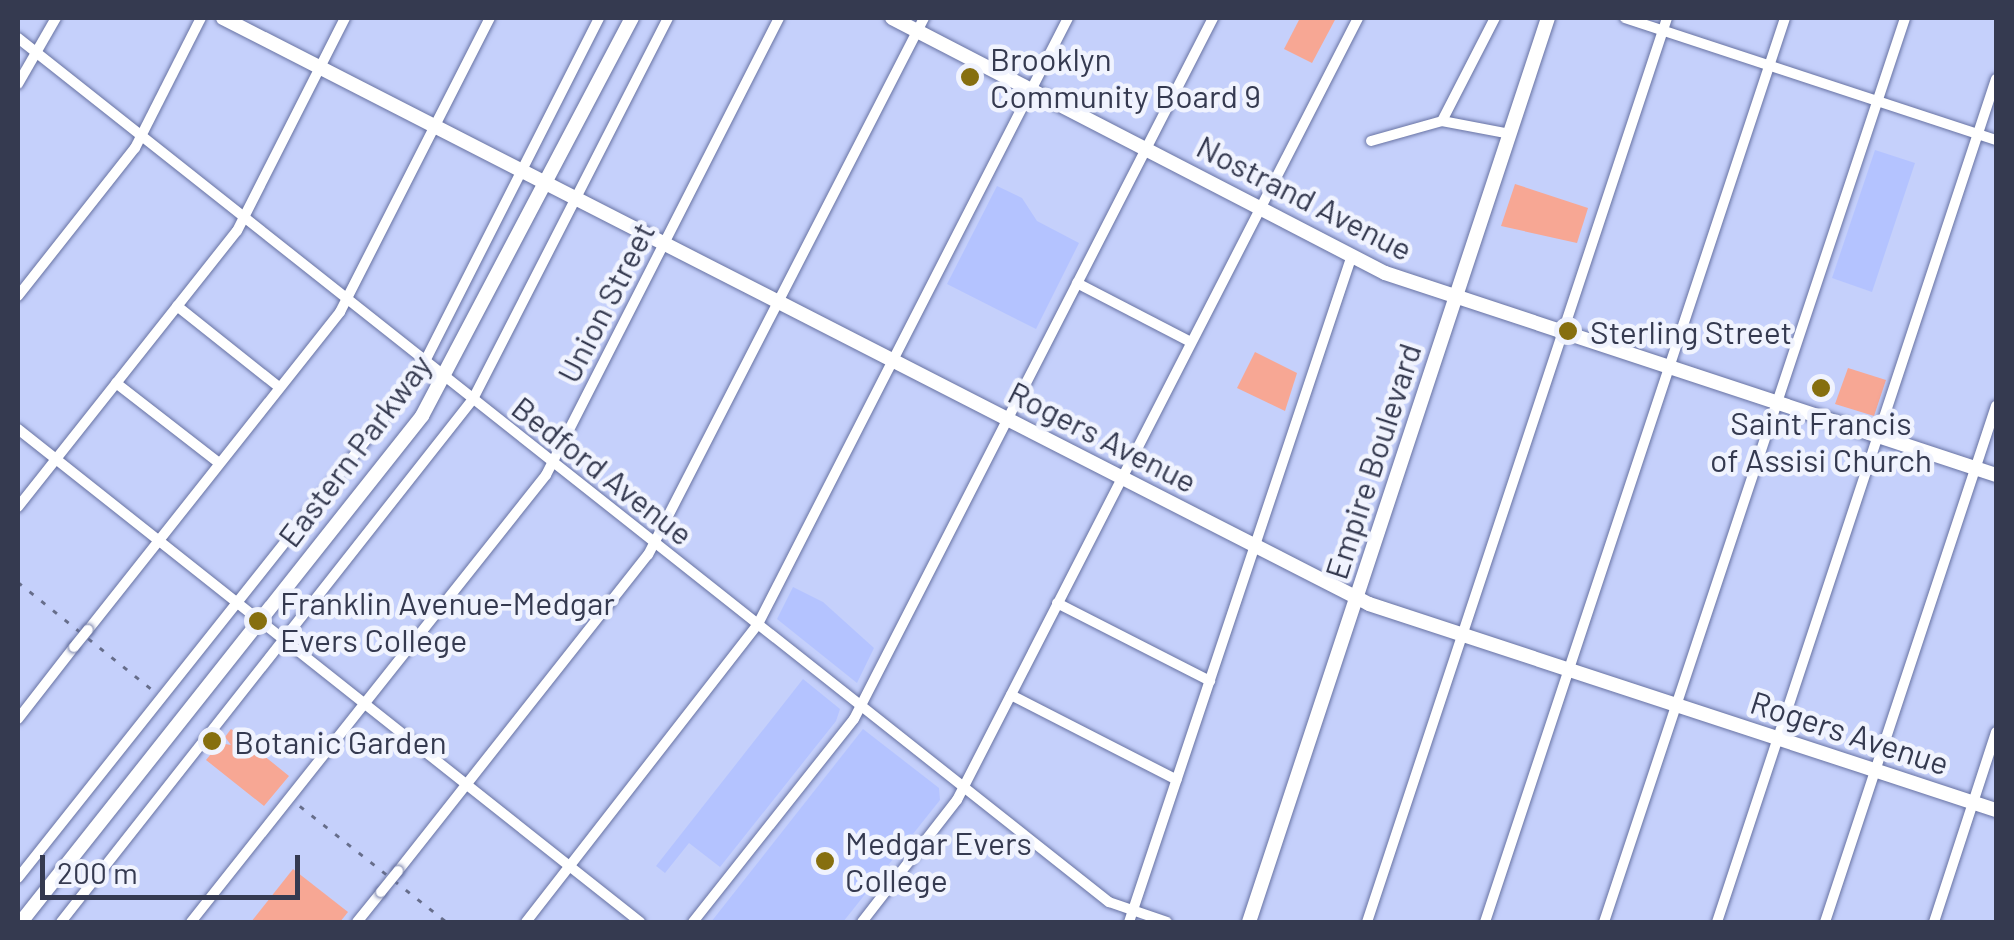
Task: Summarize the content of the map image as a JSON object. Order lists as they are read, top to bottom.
{
  "streets": {
    "main road": [
      "Nostrand Avenue",
      "Rogers Avenue",
      "Eastern Parkway",
      "Empire Boulevard"
    ],
    "street": ["Union Street", "Bedford Avenue"]
  },
  "crossings": [
    ["Nostrand Avenue", "Empire Boulevard"],
    ["Union Street", "Rogers Avenue"],
    ["Union Street", "Bedford Avenue"],
    ["Rogers Avenue", "Eastern Parkway"],
    ["Rogers Avenue", "Empire Boulevard"],
    ["Eastern Parkway", "Bedford Avenue"]
  ],
  "places": [
    "Brooklyn Community Board 9",
    "Sterling Street",
    "Saint Francis of Assisi Church",
    "Franklin Avenue-Medgar Evers College",
    "Botanic Garden",
    "Medgar Evers College"
  ],
  "scale_bar": "200 m"
}
